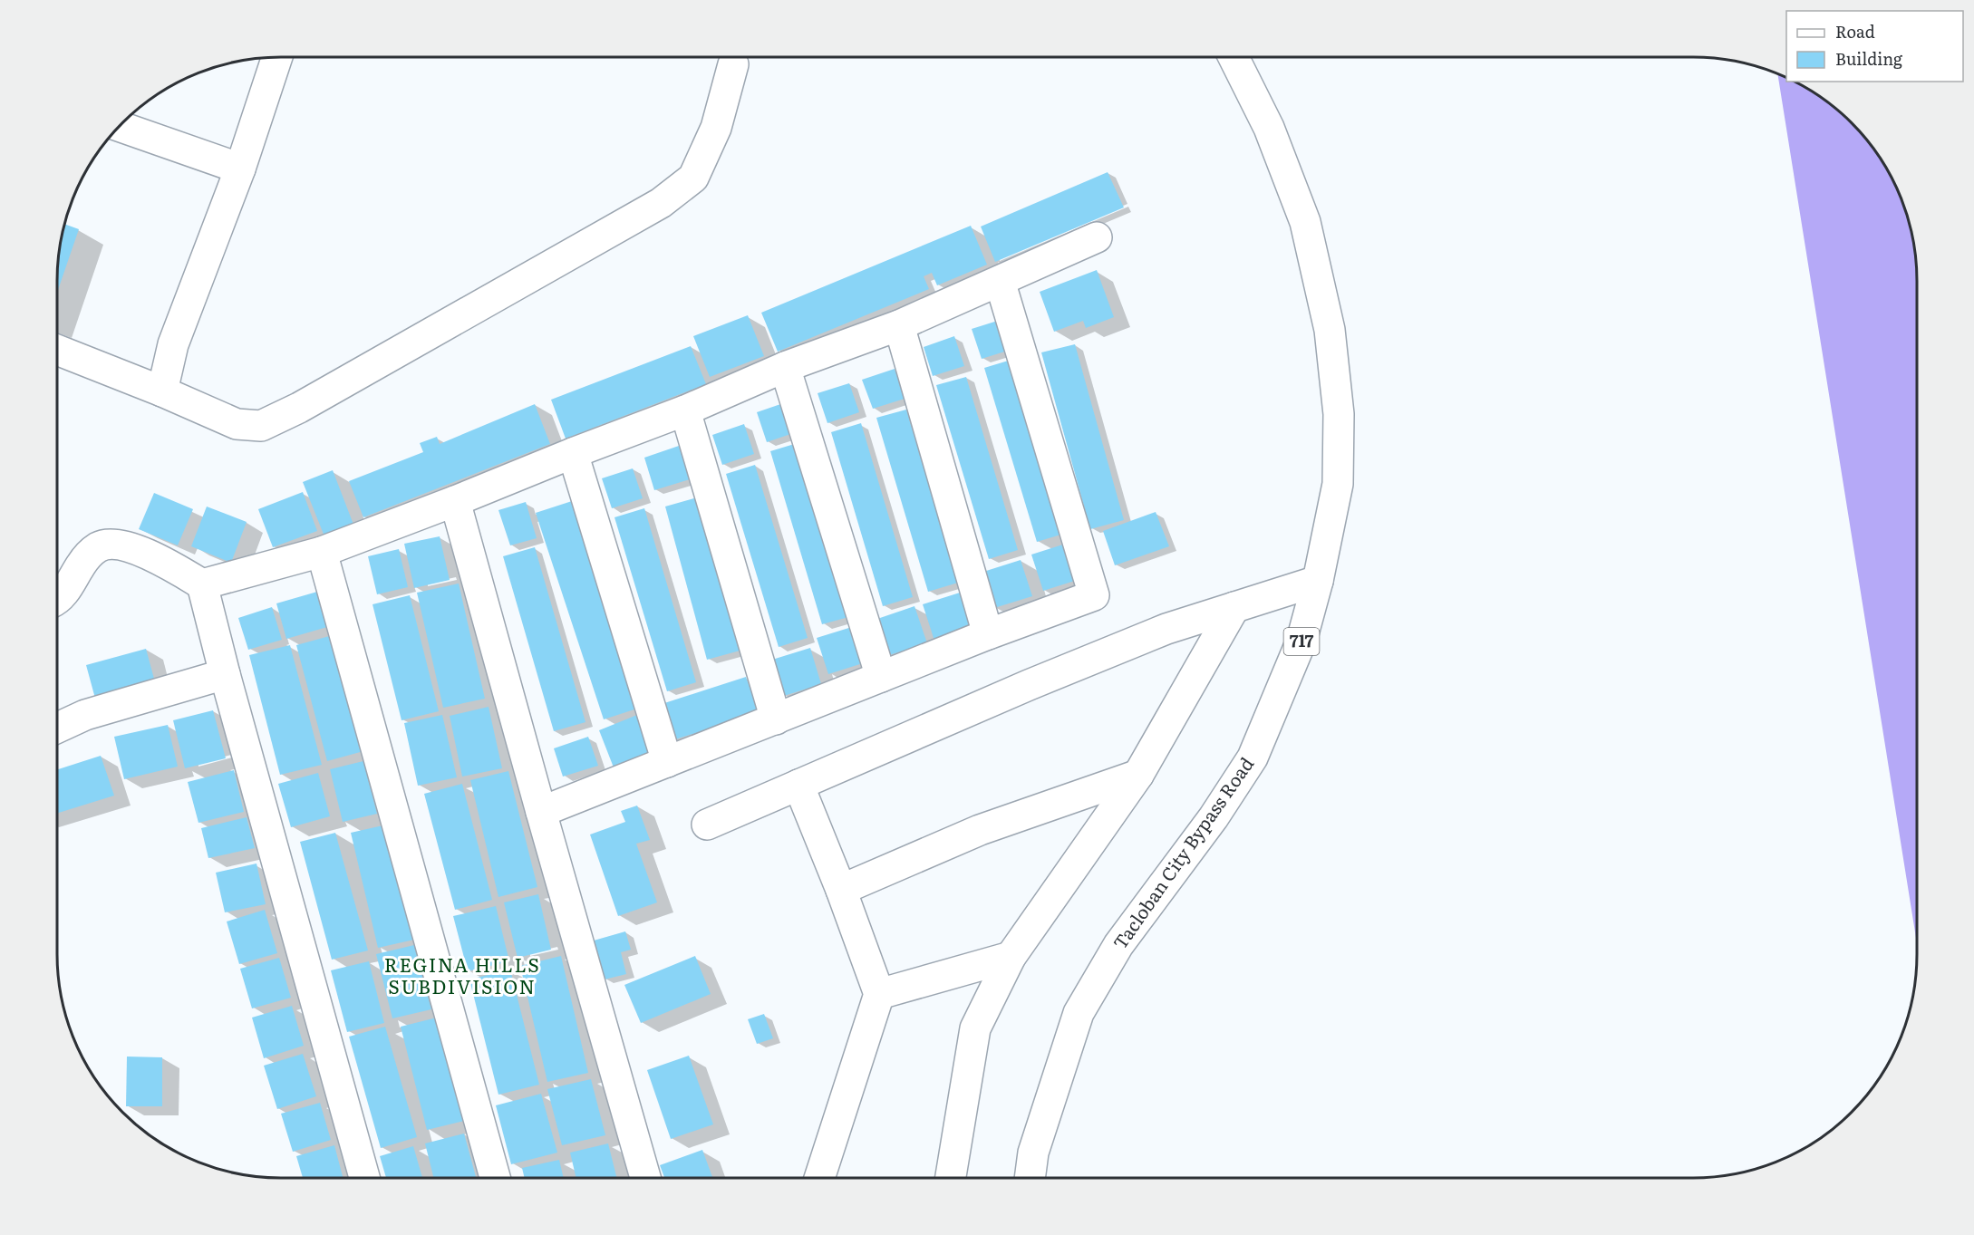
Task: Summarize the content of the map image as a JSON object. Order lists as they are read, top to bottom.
{
  "streets": {
    "main road": ["717", "Tacloban City Bypass Road"]
  },
  "districts": ["REGINA HILLS SUBDIVISION"],
  "legend": ["Road", "Building"]
}
